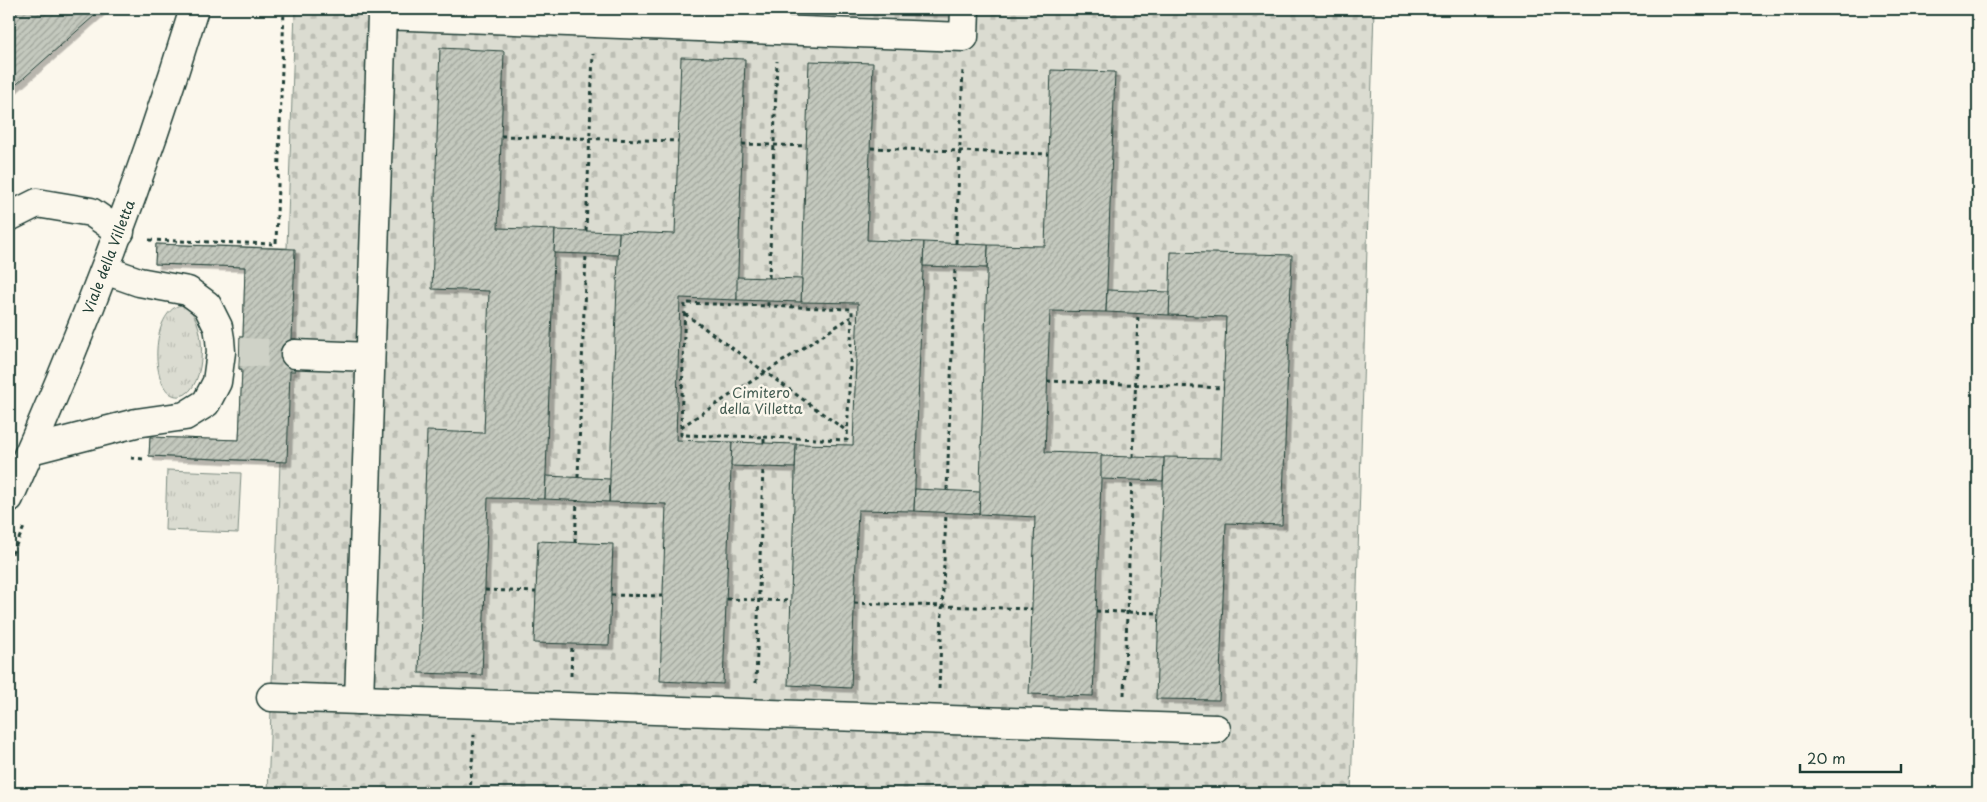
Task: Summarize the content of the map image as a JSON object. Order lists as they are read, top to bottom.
{
  "streets": {
    "street": ["Viale della Villetta"]
  },
  "parks": ["Cimitero della Villetta"],
  "scale_bar": "20 m"
}
